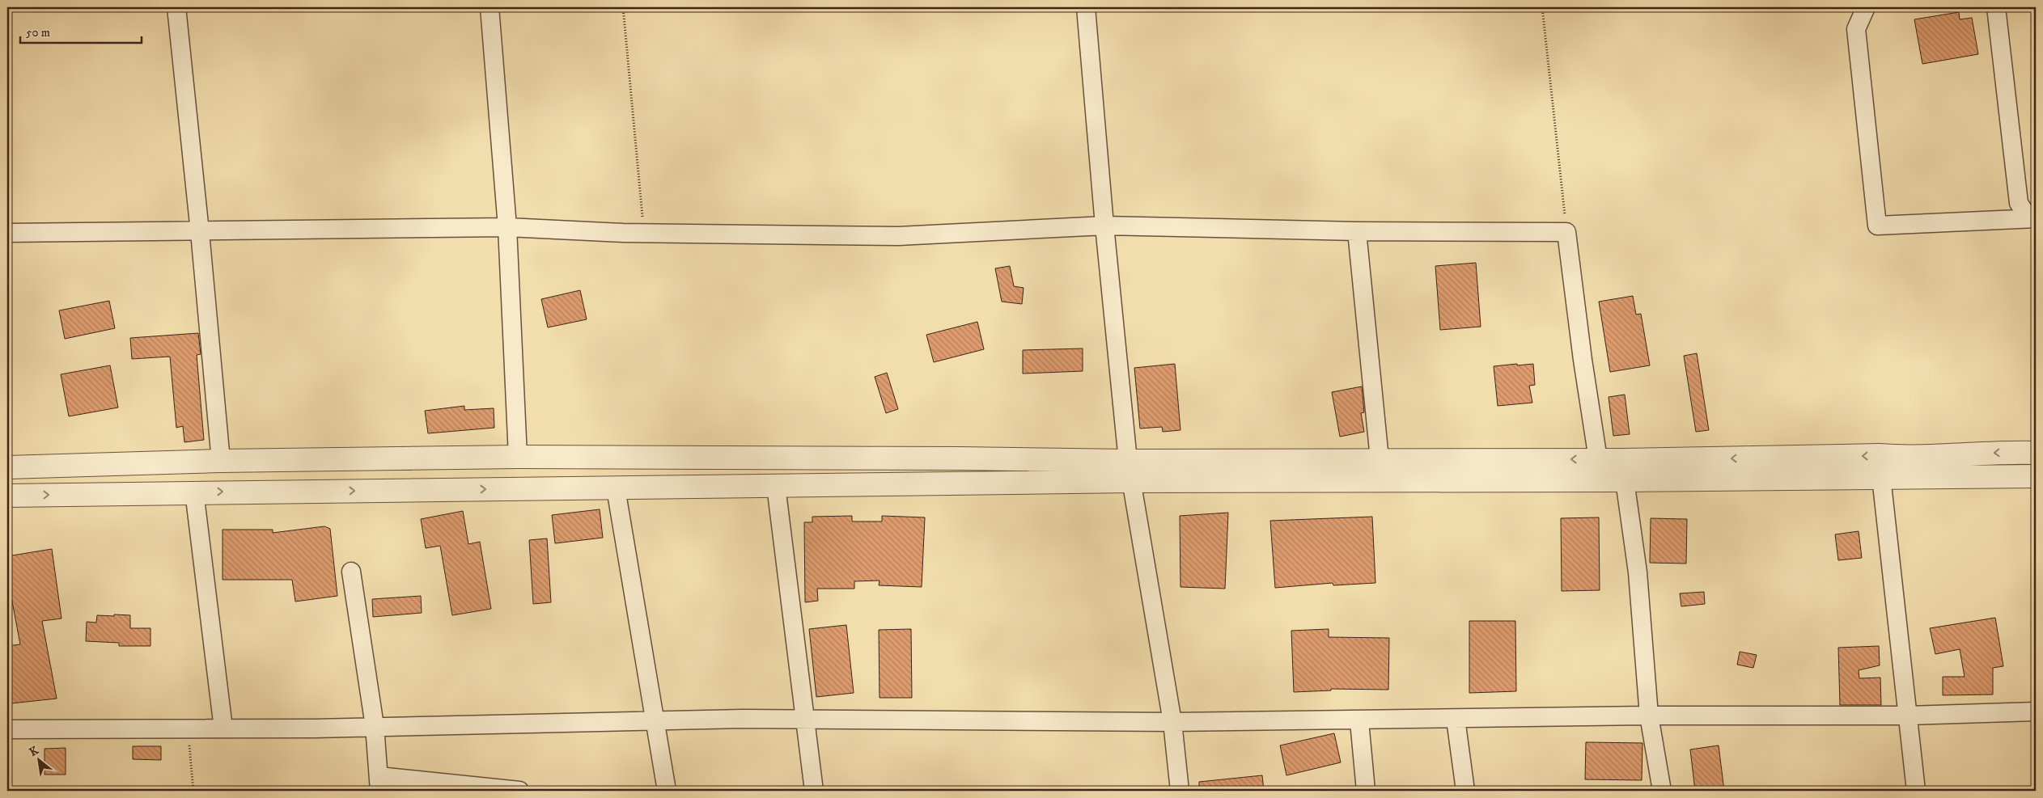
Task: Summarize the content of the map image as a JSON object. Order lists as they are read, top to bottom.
{
  "scale_bar": "50 m",
  "north": "top left"
}
